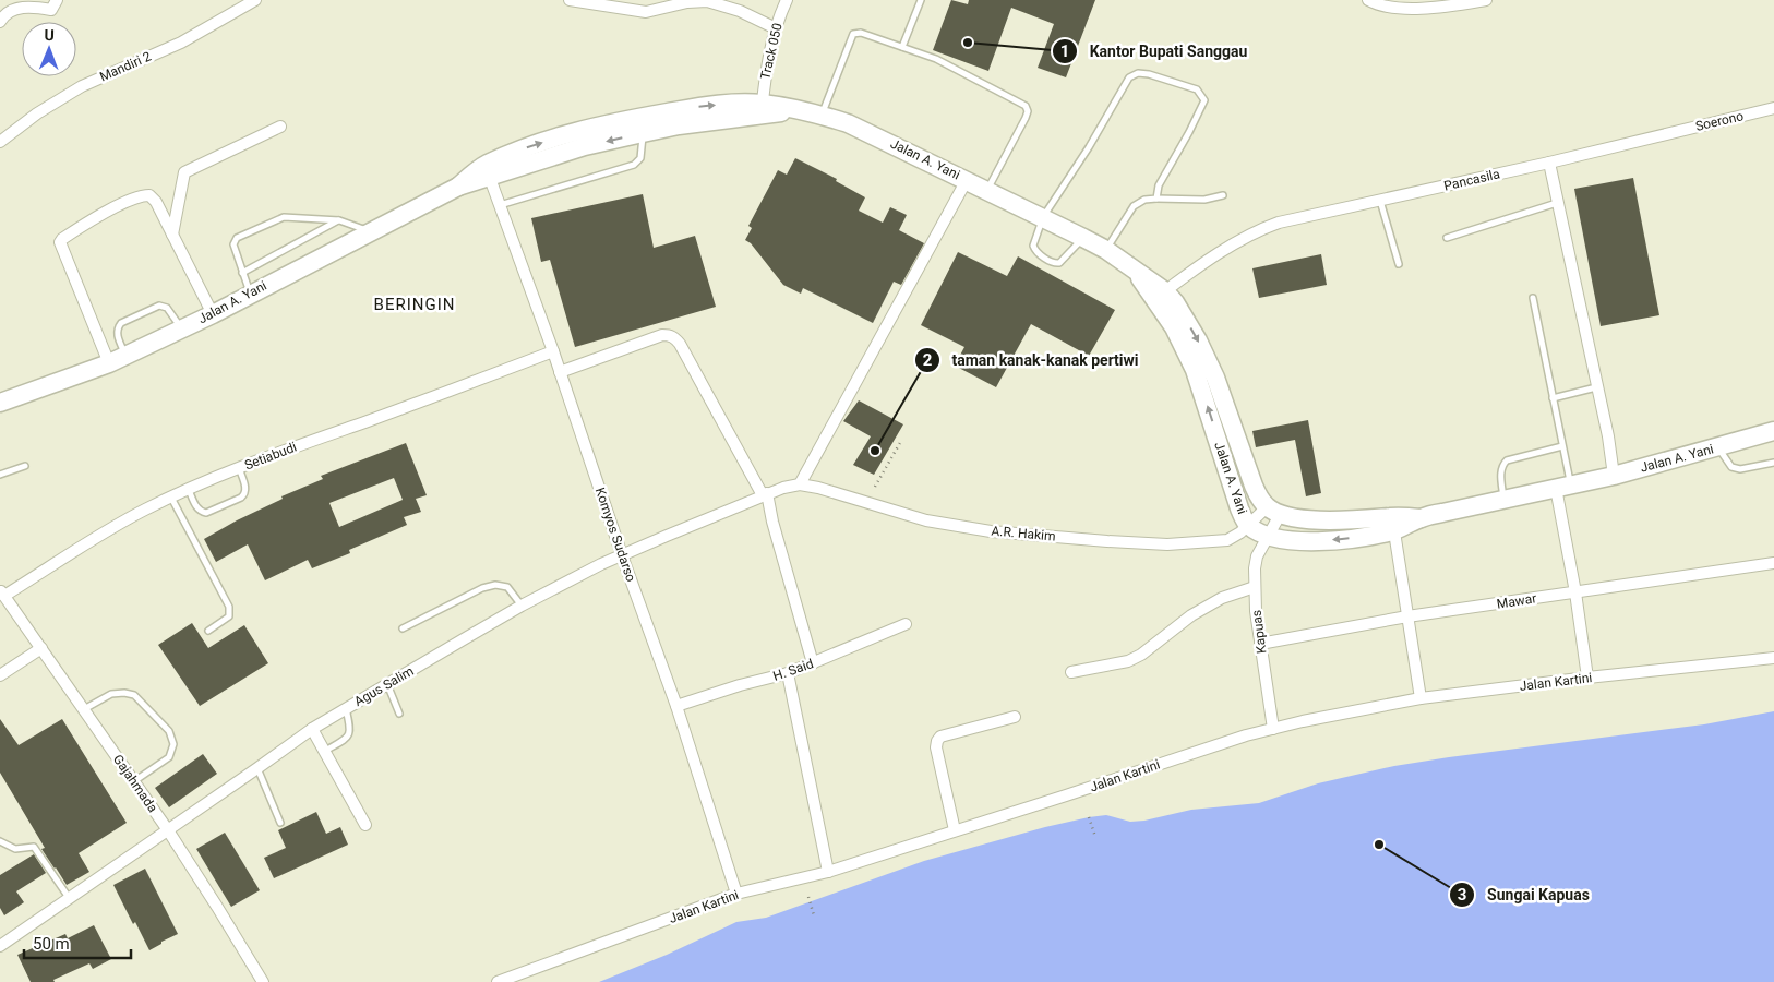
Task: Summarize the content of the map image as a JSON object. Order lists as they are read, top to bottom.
{
  "streets": {
    "highway": ["Jalan A. Yani"],
    "street": [
      "Track 050",
      "Mandiri 2",
      "Soerono",
      "Pancasila",
      "Setiabudi",
      "A.R. Hakim",
      "Komyos Sudarso",
      "Mawar",
      "Kapuas",
      "H. Said",
      "Jalan Kartini",
      "Agus Salim",
      "Gajahmada"
    ]
  },
  "crossings": [
    ["Track 050", "Jalan A. Yani"],
    ["Soerono", "Pancasila"],
    ["Jalan A. Yani", "Pancasila"],
    ["Jalan A. Yani", "A.R. Hakim"],
    ["Jalan A. Yani", "Komyos Sudarso"],
    ["Jalan A. Yani", "Kapuas"],
    ["Setiabudi", "Komyos Sudarso"],
    ["Setiabudi", "Gajahmada"],
    ["A.R. Hakim", "Kapuas"],
    ["A.R. Hakim", "Agus Salim"],
    ["Komyos Sudarso", "H. Said"],
    ["Komyos Sudarso", "Jalan Kartini"],
    ["Komyos Sudarso", "Agus Salim"],
    ["Mawar", "Kapuas"],
    ["Kapuas", "Jalan Kartini"],
    ["Agus Salim", "Gajahmada"]
  ],
  "districts": ["BERINGIN"],
  "places": ["Kantor Bupati Sanggau", "taman kanak-kanak pertiwi", "Sungai Kapuas"],
  "scale_bar": "50 m",
  "north": "top"
}
